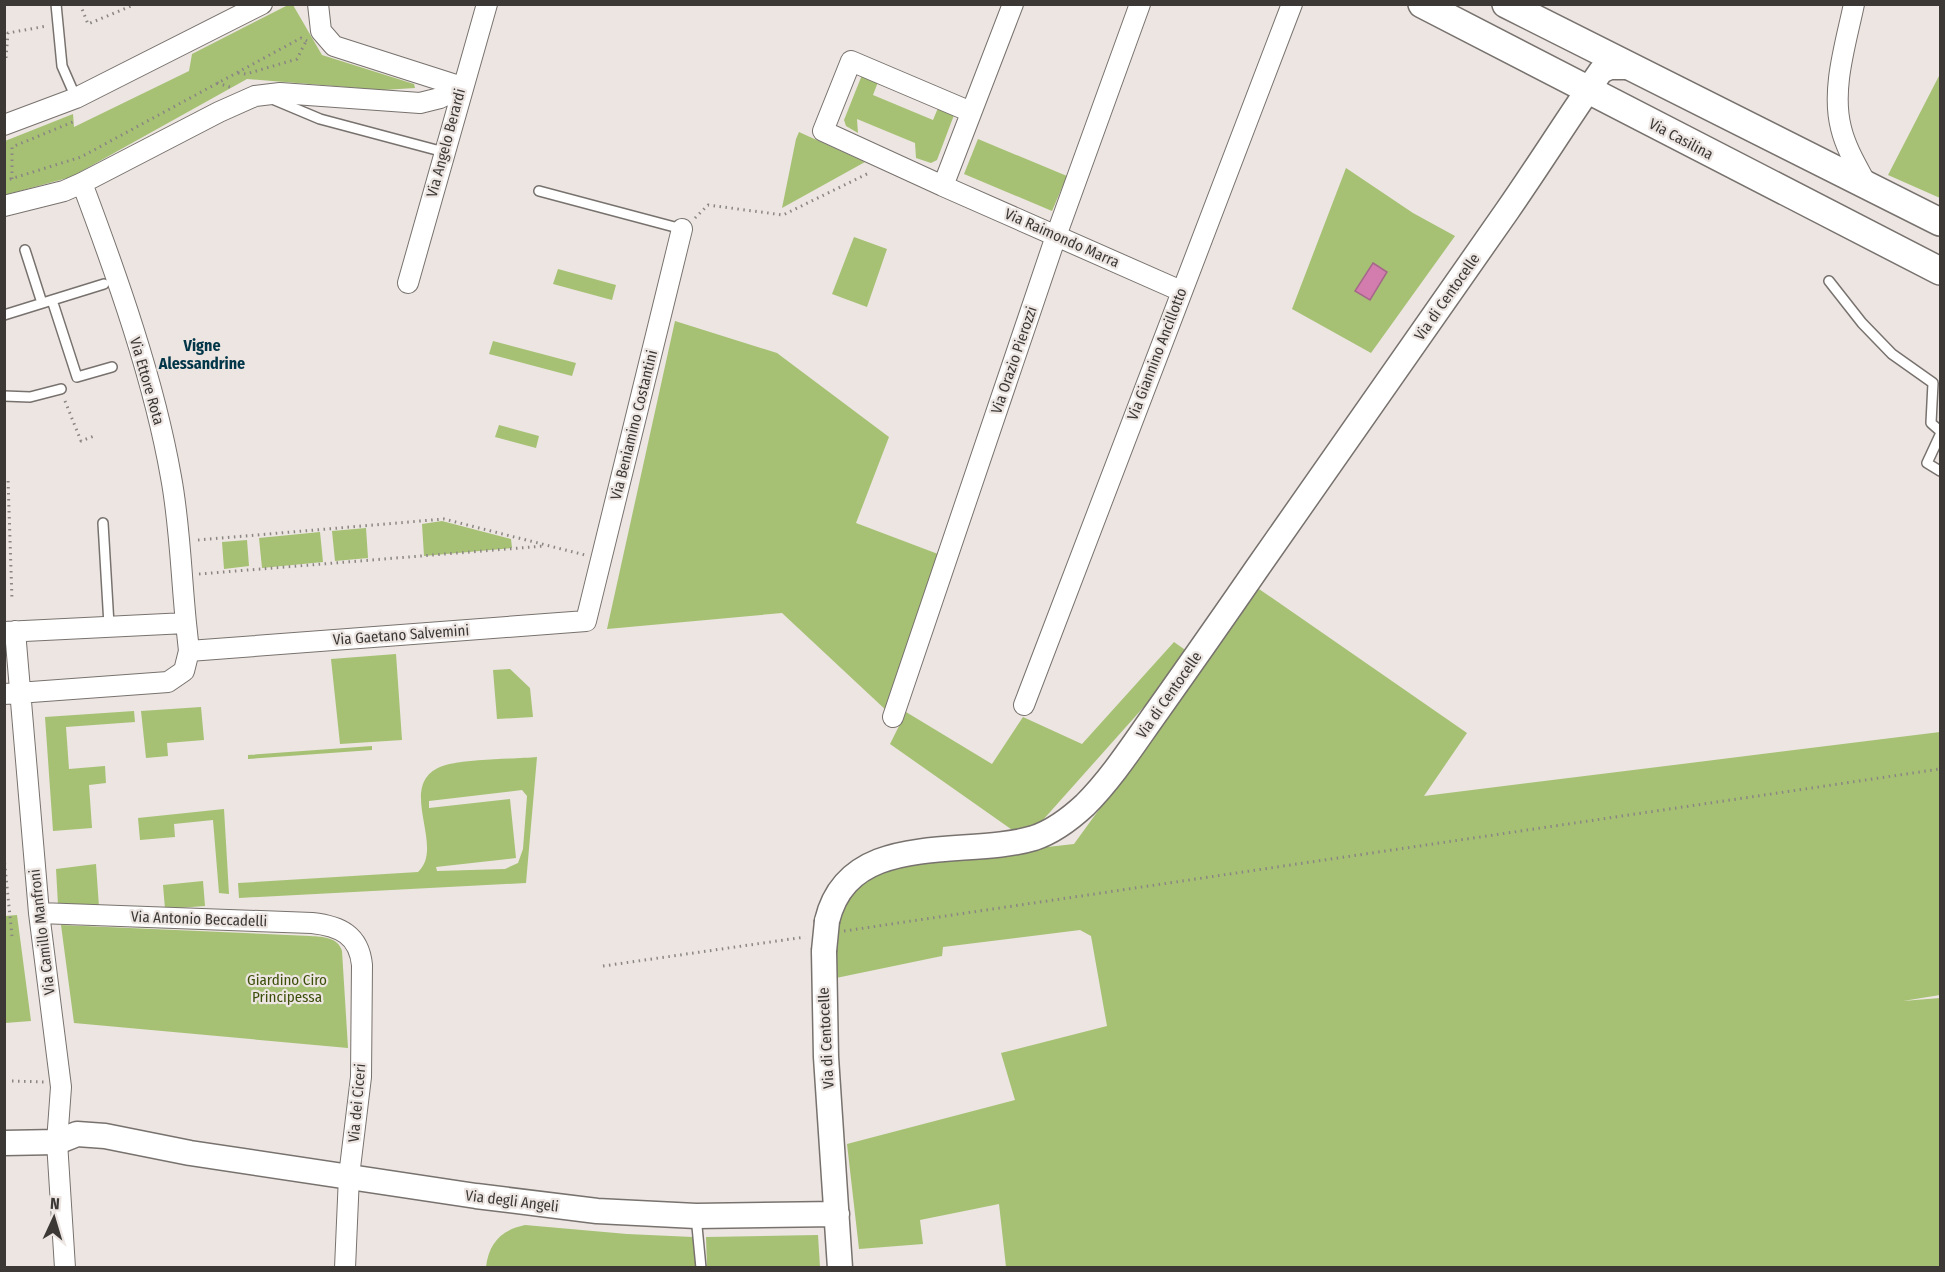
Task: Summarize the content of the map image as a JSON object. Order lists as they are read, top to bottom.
{
  "streets": {
    "main road": ["Via Casilina"],
    "street": [
      "Via Angelo Berardi",
      "Via Raimondo Marra",
      "Via di Centocelle",
      "Via Giannino Ancillotto",
      "Via Orazio Pierozzi",
      "Via Ettore Rota",
      "Via Beniamino Costantini",
      "Via Gaetano Salvemini",
      "Via Antonio Beccadelli",
      "Via Camillo Manfroni",
      "Via dei Ciceri",
      "Via degli Angeli"
    ]
  },
  "crossings": [
    ["Via Casilina", "Via di Centocelle"],
    ["Via Raimondo Marra", "Via Giannino Ancillotto"],
    ["Via Raimondo Marra", "Via Orazio Pierozzi"],
    ["Via di Centocelle", "Via degli Angeli"],
    ["Via Ettore Rota", "Via Gaetano Salvemini"],
    ["Via Beniamino Costantini", "Via Gaetano Salvemini"],
    ["Via Antonio Beccadelli", "Via Camillo Manfroni"],
    ["Via Antonio Beccadelli", "Via dei Ciceri"],
    ["Via Camillo Manfroni", "Via degli Angeli"],
    ["Via dei Ciceri", "Via degli Angeli"]
  ],
  "districts": ["Vigne Alessandrine"],
  "parks": ["Giardino Ciro Principessa"],
  "north": "top"
}
